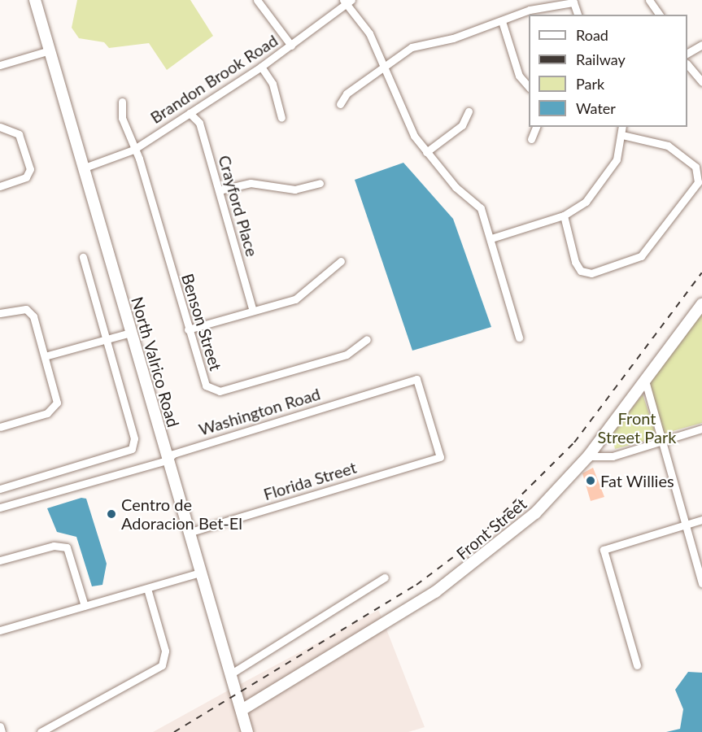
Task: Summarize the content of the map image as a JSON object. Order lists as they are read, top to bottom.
{
  "streets": {
    "street": [
      "Brandon Brook Road",
      "Crayford Place",
      "Benson Street",
      "North Valrico Road",
      "Washington Road",
      "Florida Street",
      "Front Street"
    ]
  },
  "crossings": [
    ["Brandon Brook Road", "Crayford Place"],
    ["Brandon Brook Road", "Benson Street"],
    ["Brandon Brook Road", "North Valrico Road"],
    ["North Valrico Road", "Washington Road"],
    ["North Valrico Road", "Florida Street"],
    ["North Valrico Road", "Front Street"],
    ["Washington Road", "Florida Street"]
  ],
  "parks": ["Front Street Park"],
  "places": ["Fat Willies", "Centro de Adoracion Bet-El"],
  "legend": [
    "Road",
    "Railway",
    "Park",
    "Water"
  ]
}
